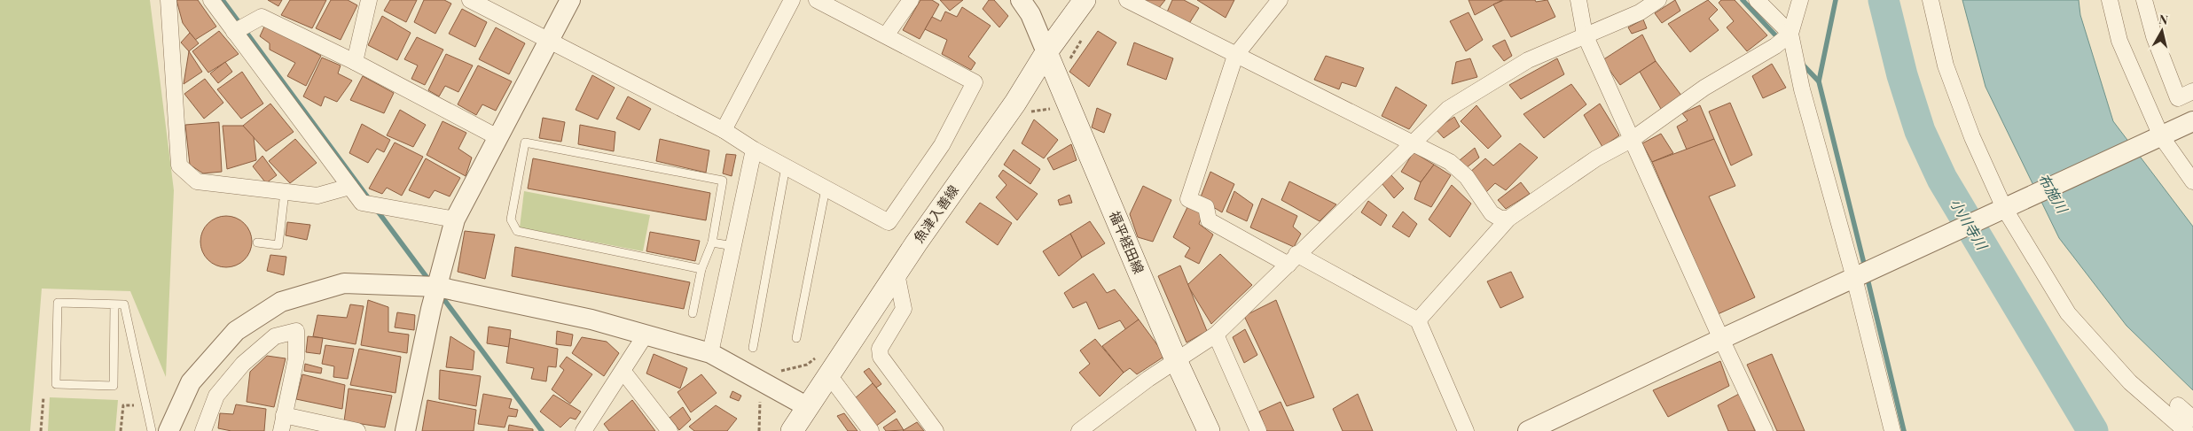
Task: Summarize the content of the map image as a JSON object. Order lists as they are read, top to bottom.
{
  "streets": {
    "main road": ["魚津入善線", "福平経田線"]
  },
  "crossings": [
    ["魚津入善線", "福平経田線"]
  ],
  "water": ["布施川", "小川寺川"],
  "north": "top"
}
